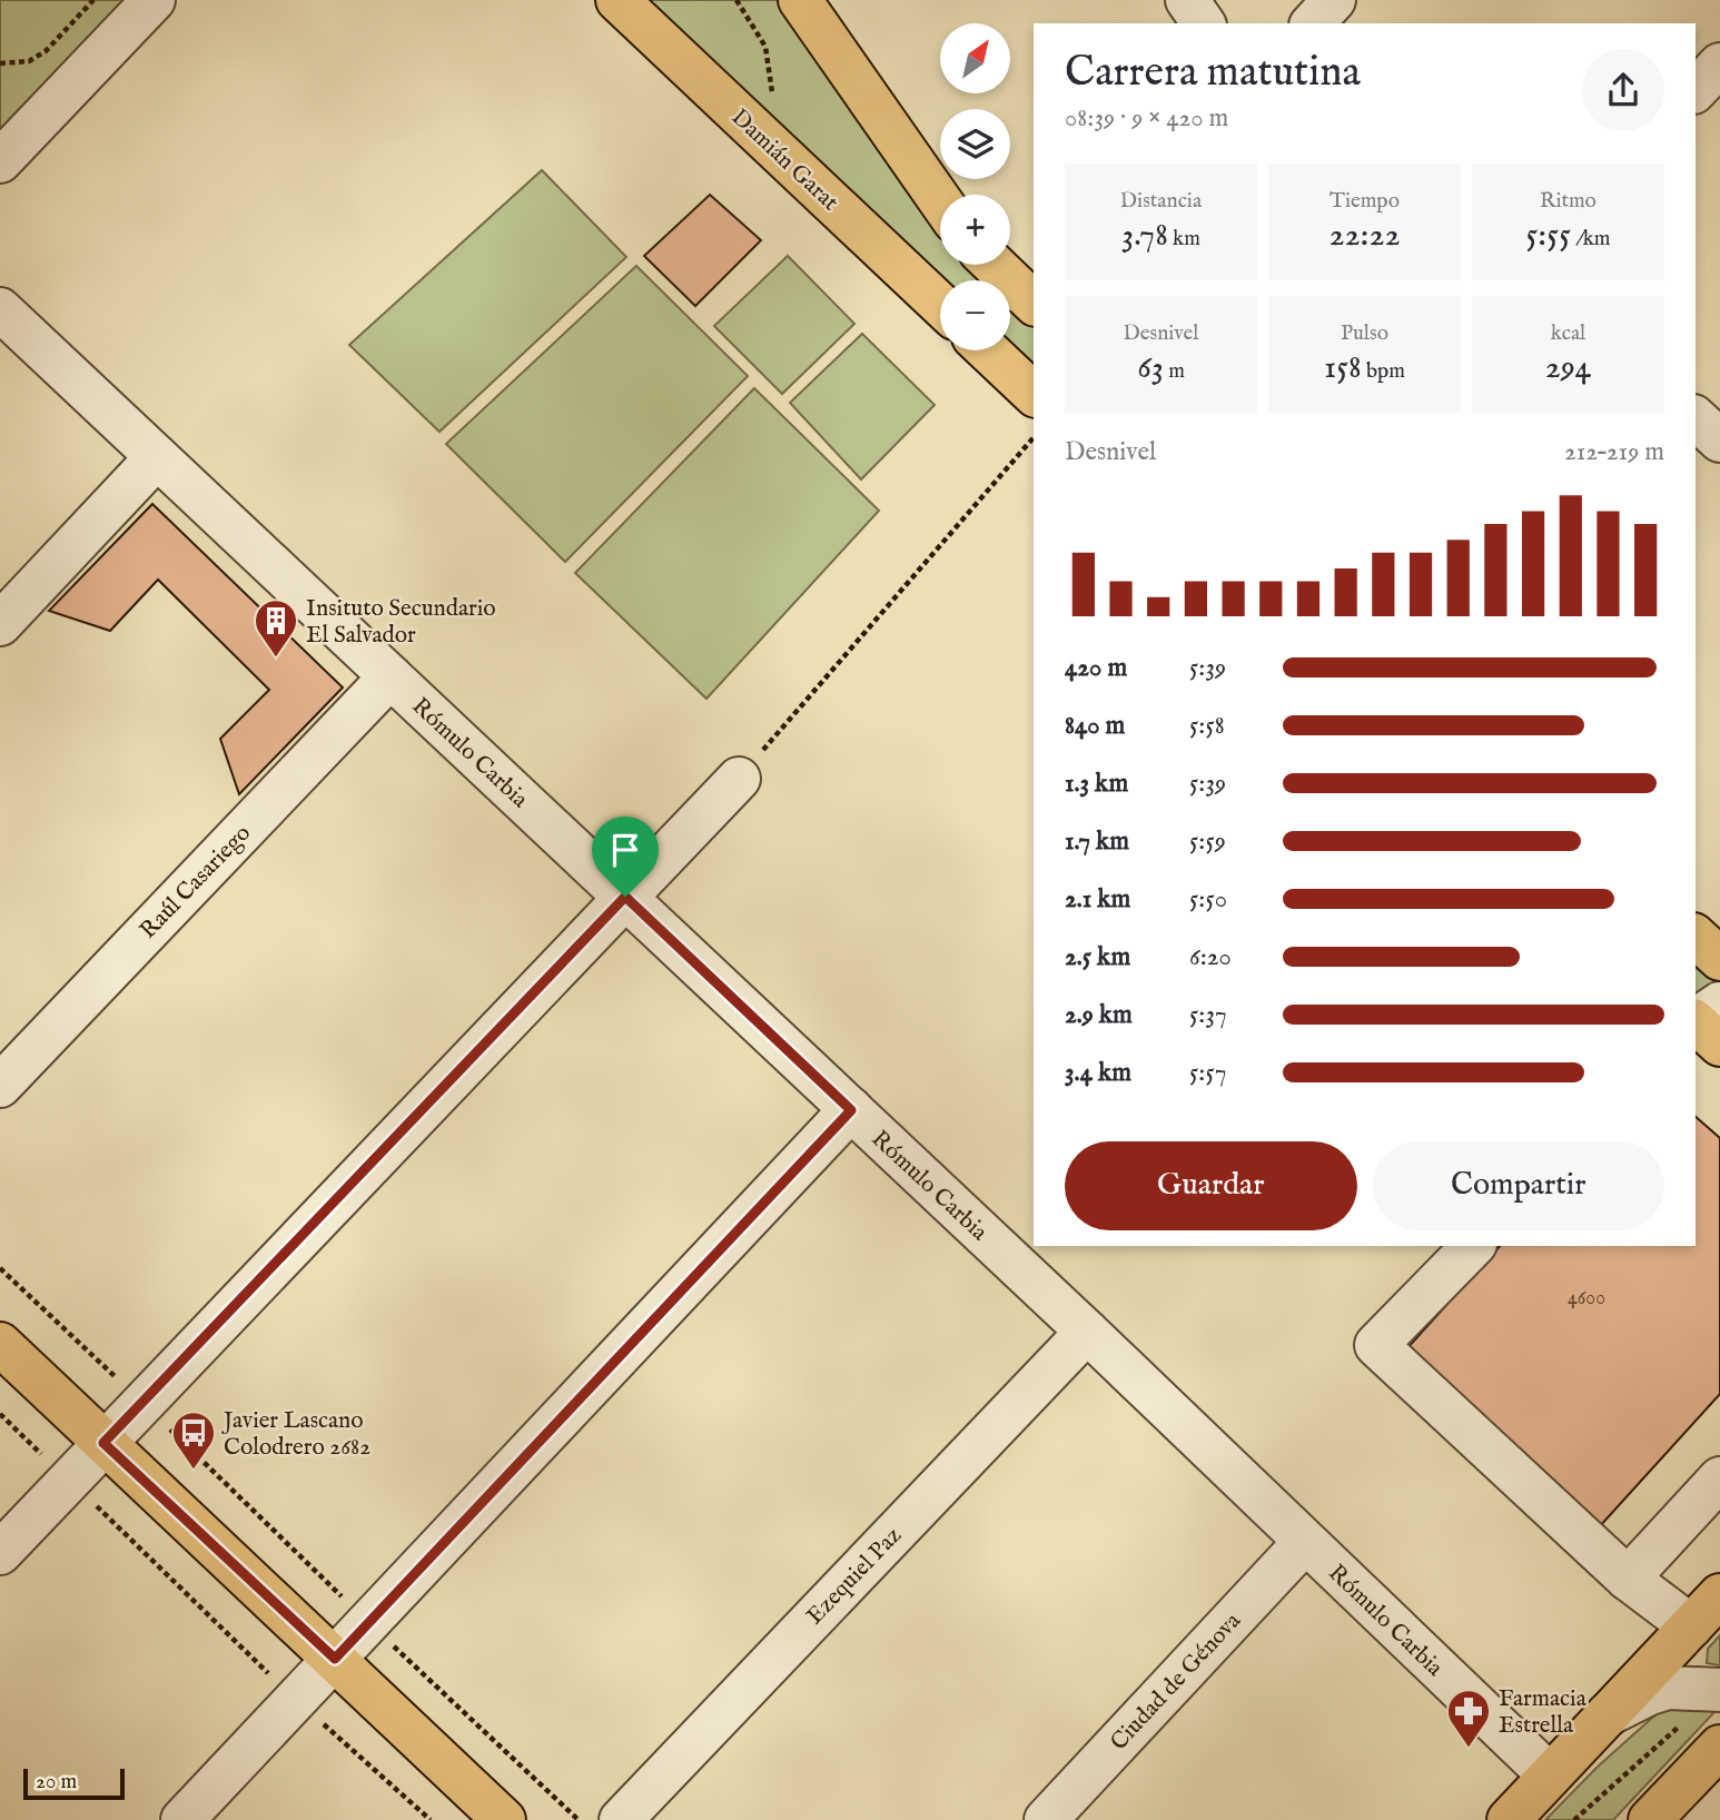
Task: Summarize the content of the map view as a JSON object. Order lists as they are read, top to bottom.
{
  "streets": {
    "main road": ["Damián Garat"],
    "street": [
      "Rómulo Carbia",
      "Raúl Casariego",
      "Ezequiel Paz",
      "Ciudad de Génova"
    ]
  },
  "crossings": [
    ["Rómulo Carbia", "Raúl Casariego"],
    ["Rómulo Carbia", "Ezequiel Paz"],
    ["Rómulo Carbia", "Ciudad de Génova"]
  ],
  "places": {
    "building": ["Insituto Secundario El Salvador"],
    "bus stop": ["Javier Lascano Colodrero 2682"],
    "pharmacy": ["Farmacia Estrella"]
  },
  "house_numbers": ["4600"],
  "scale_bar": "20 m",
  "north": "top right",
  "page": {
    "map_buttons": ["+", "−"],
    "heading": ["Carrera matutina", "08:39 · 9 × 420 m"],
    "stats": [
      ["Distancia", "3.78 km"],
      ["Tiempo", "22:22"],
      ["Ritmo", "5:55 /km"],
      ["Desnivel", "63 m"],
      ["Pulso", "158 bpm"],
      ["kcal", "294"]
    ],
    "chart": ["Desnivel", "212–219 m"],
    "list": [
      {
        "name": "420 m",
        "note": "5:39"
      },
      {
        "name": "840 m",
        "note": "5:58"
      },
      {
        "name": "1.3 km",
        "note": "5:39"
      },
      {
        "name": "1.7 km",
        "note": "5:59"
      },
      {
        "name": "2.1 km",
        "note": "5:50"
      },
      {
        "name": "2.5 km",
        "note": "6:20"
      },
      {
        "name": "2.9 km",
        "note": "5:37"
      },
      {
        "name": "3.4 km",
        "note": "5:57"
      }
    ],
    "buttons": ["Guardar", "Compartir"],
    "scale": "20 m"
  }
}
